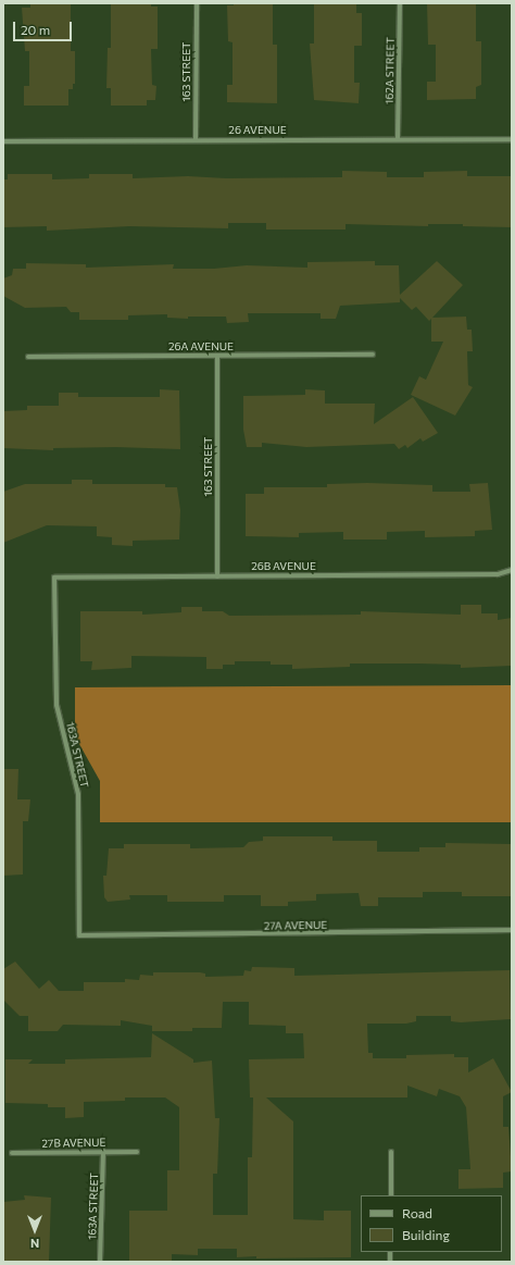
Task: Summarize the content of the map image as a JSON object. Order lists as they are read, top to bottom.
{
  "streets": {
    "street": [
      "162A STREET",
      "163 STREET",
      "26 AVENUE",
      "26A AVENUE",
      "26B AVENUE",
      "163A STREET",
      "27A AVENUE",
      "27B AVENUE"
    ]
  },
  "crossings": [
    ["162A STREET", "26 AVENUE"],
    ["163 STREET", "26 AVENUE"],
    ["163 STREET", "26A AVENUE"],
    ["163 STREET", "26B AVENUE"],
    ["26B AVENUE", "163A STREET"],
    ["163A STREET", "27A AVENUE"],
    ["163A STREET", "27B AVENUE"]
  ],
  "legend": ["Road", "Building"],
  "scale_bar": "20 m",
  "north": "bottom"
}
